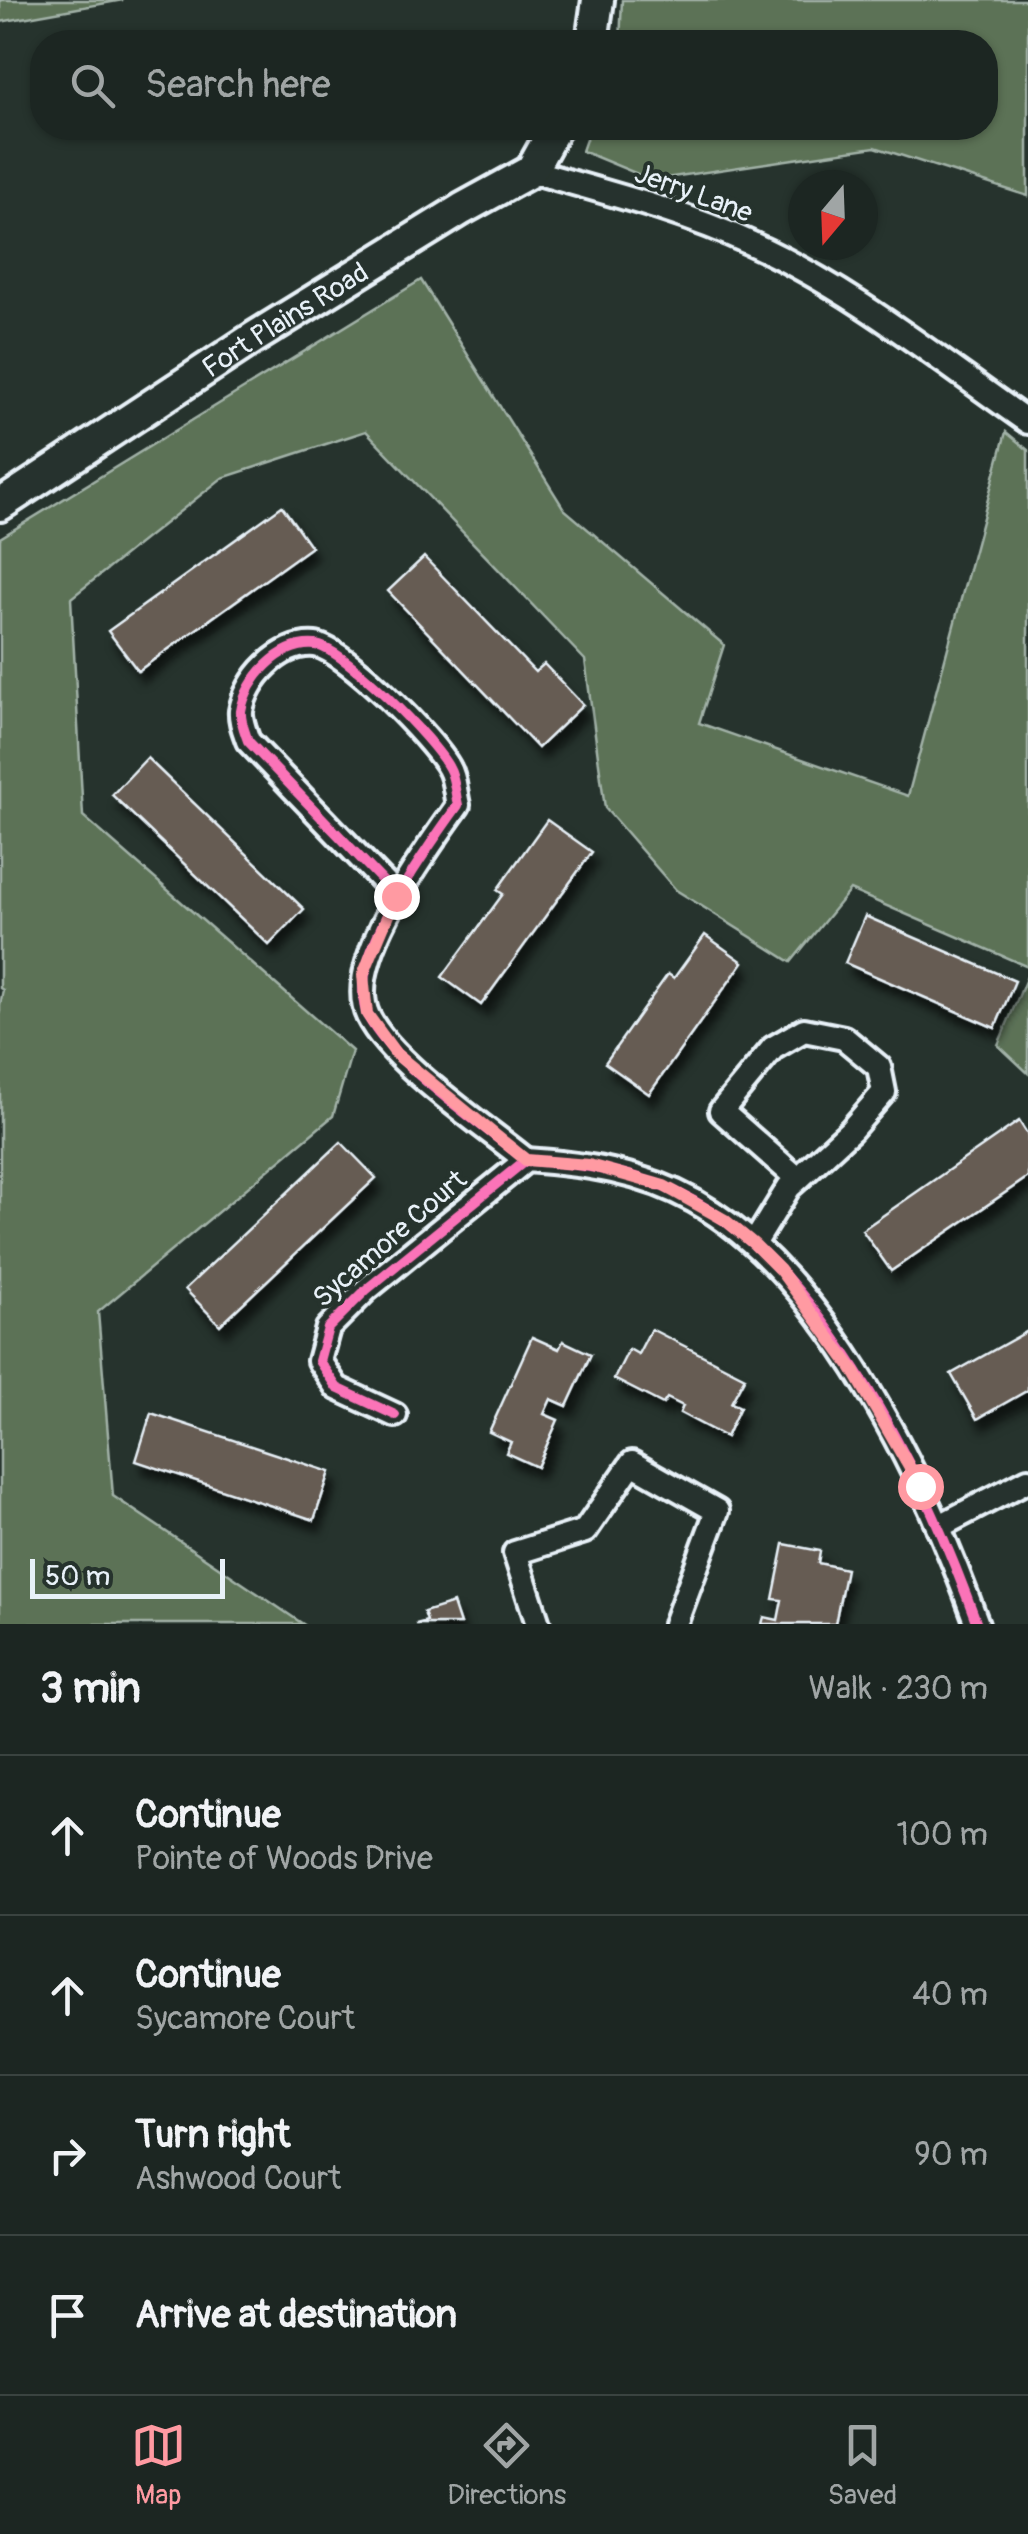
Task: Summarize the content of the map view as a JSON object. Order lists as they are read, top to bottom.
{
  "streets": {
    "street": ["Jerry Lane", "Fort Plains Road", "Sycamore Court"]
  },
  "crossings": [
    ["Jerry Lane", "Fort Plains Road"]
  ],
  "scale_bar": "50 m",
  "north": "bottom",
  "page": {
    "search": "Search here",
    "scale": "50 m",
    "heading": ["3 min", "Walk · 230 m"],
    "list": [
      ["Continue", "Pointe of Woods Drive", "100 m"],
      ["Continue", "Sycamore Court", "40 m"],
      ["Turn right", "Ashwood Court", "90 m"],
      "Arrive at destination"
    ],
    "nav": ["Map", "Directions", "Saved"]
  }
}
